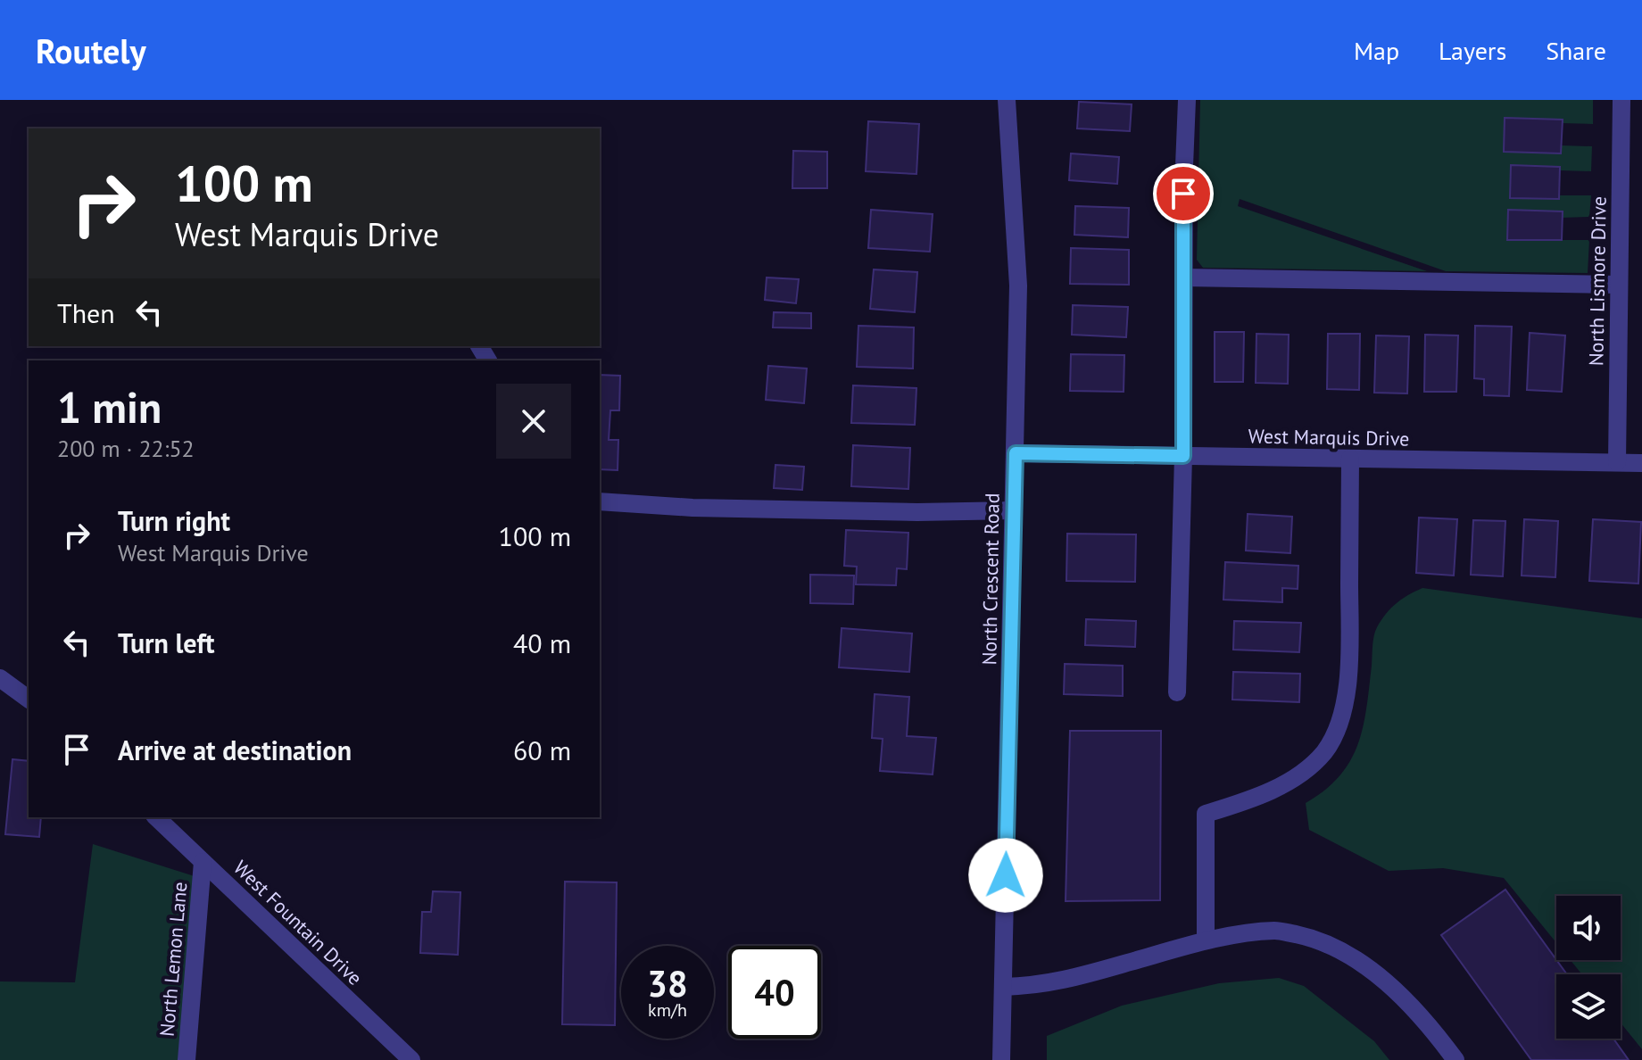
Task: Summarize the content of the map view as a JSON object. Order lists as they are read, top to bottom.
{
  "streets": {
    "street": [
      "North Lismore Drive",
      "West Marquis Drive",
      "North Crescent Road",
      "West Fountain Drive",
      "North Lemon Lane"
    ]
  },
  "crossings": [
    ["North Lismore Drive", "West Marquis Drive"],
    ["West Marquis Drive", "North Crescent Road"],
    ["West Fountain Drive", "North Lemon Lane"]
  ],
  "page": {
    "header": "Routely",
    "nav": ["Map", "Layers", "Share"],
    "turn": ["100 m", "West Marquis Drive"],
    "then": "Then",
    "heading": ["1 min", "200 m · 22:52"],
    "list": [
      {
        "name": "Turn right",
        "note": "West Marquis Drive",
        "value": "100 m"
      },
      {
        "name": "Turn left",
        "value": "40 m"
      },
      {
        "name": "Arrive at destination",
        "value": "60 m"
      }
    ],
    "speed": "38 km/h",
    "limit": "40"
  }
}
